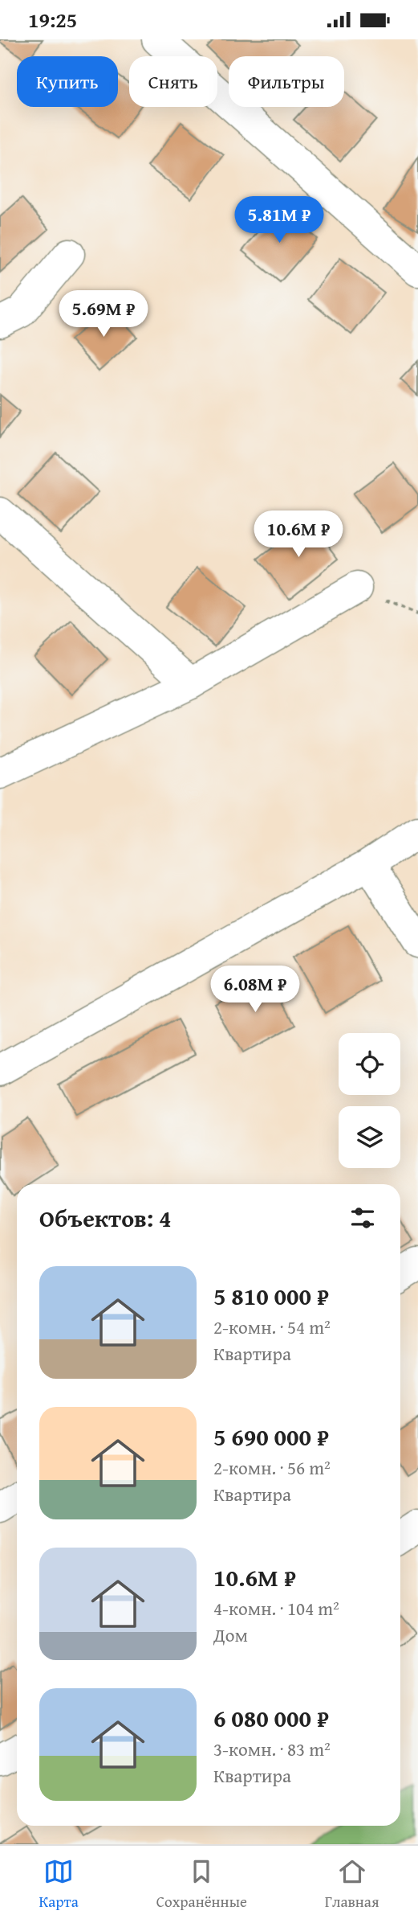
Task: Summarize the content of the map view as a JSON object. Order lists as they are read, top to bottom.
{
  "page": {
    "status": "19:25",
    "chip": ["Купить", "Снять", "Фильтры"],
    "price": [
      "5.81M ₽",
      "5.69M ₽",
      "10.6M ₽",
      "6.08M ₽"
    ],
    "heading": "Объектов: 4",
    "list": [
      {
        "name": "5 810 000 ₽",
        "note": "2-комн. · 54 m² · Квартира"
      },
      {
        "name": "5 690 000 ₽",
        "note": "2-комн. · 56 m² · Квартира"
      },
      {
        "name": "10.6M ₽",
        "note": "4-комн. · 104 m² · Дом"
      },
      {
        "name": "6 080 000 ₽",
        "note": "3-комн. · 83 m² · Квартира"
      }
    ],
    "tabs": ["Карта", "Сохранённые", "Главная"]
  }
}
